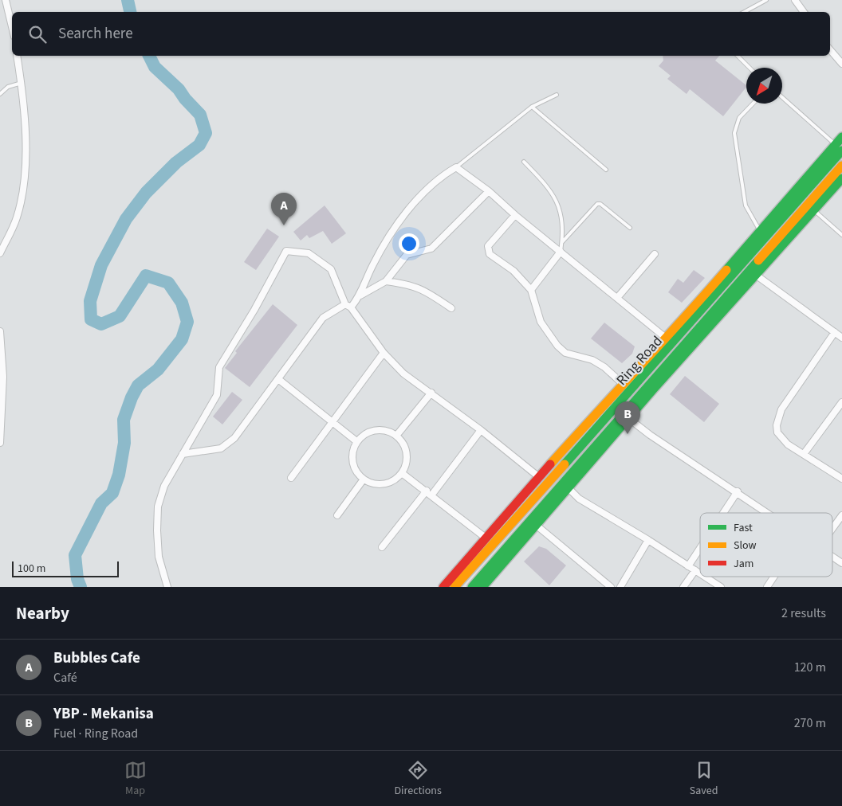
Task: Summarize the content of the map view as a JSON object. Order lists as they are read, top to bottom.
{
  "streets": {
    "main road": ["Ring Road"]
  },
  "legend": ["Fast", "Slow", "Jam"],
  "scale_bar": "100 m",
  "north": "bottom left",
  "page": {
    "search": "Search here",
    "pins": ["A", "B"],
    "scale": "100 m",
    "heading": ["Nearby", "2 results"],
    "list": [
      {
        "mark": "A",
        "name": "Bubbles Cafe",
        "note": "Café",
        "value": "120 m"
      },
      {
        "mark": "B",
        "name": "YBP - Mekanisa",
        "note": "Fuel · Ring Road",
        "value": "270 m"
      }
    ],
    "nav": ["Map", "Directions", "Saved"]
  }
}
